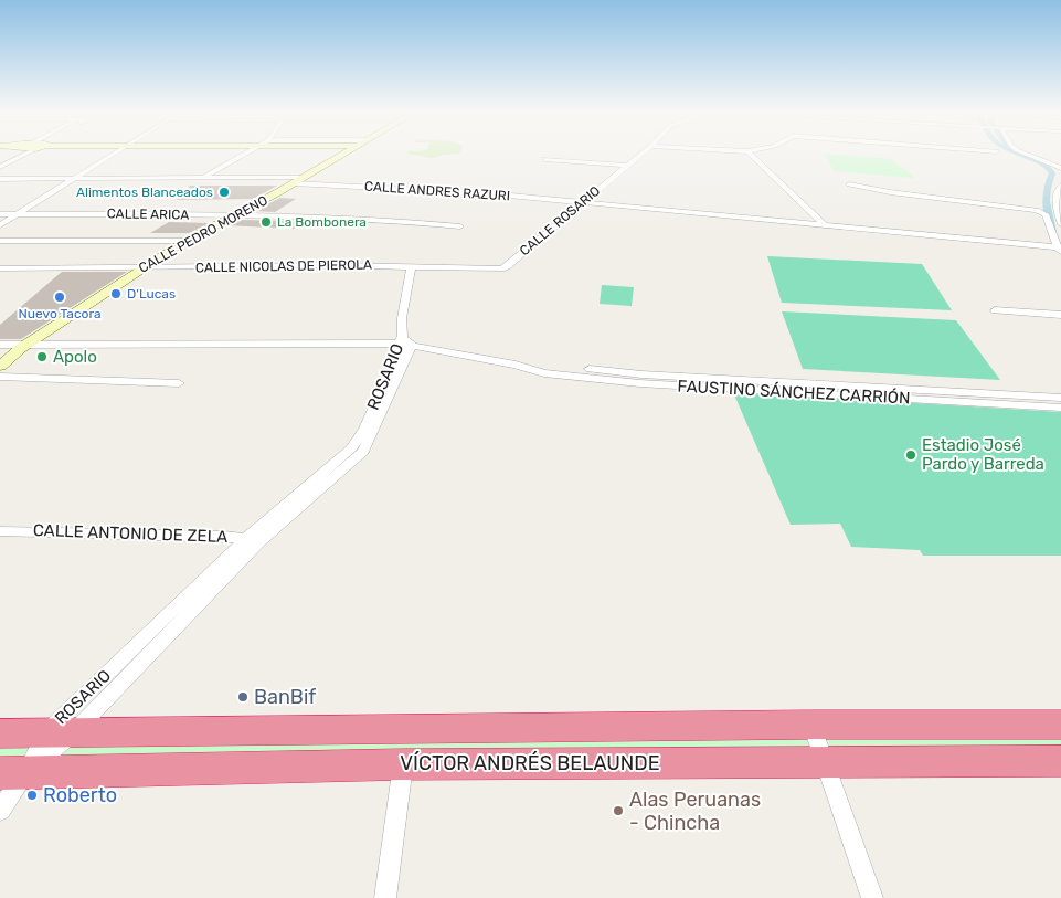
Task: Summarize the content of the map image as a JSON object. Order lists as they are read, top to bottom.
{
  "streets": {
    "highway": ["VÍCTOR ANDRÉS BELAUNDE"],
    "main road": ["CALLE PEDRO MORENO"],
    "street": [
      "CALLE ANDRES RAZURI",
      "CALLE ARICA",
      "CALLE ROSARIO",
      "CALLE NICOLAS DE PIEROLA",
      "ROSARIO",
      "FAUSTINO SÁNCHEZ CARRIÓN",
      "CALLE ANTONIO DE ZELA"
    ]
  },
  "crossings": [
    ["CALLE ANDRES RAZURI", "CALLE ROSARIO"],
    ["CALLE ANDRES RAZURI", "CALLE PEDRO MORENO"],
    ["CALLE ARICA", "CALLE PEDRO MORENO"],
    ["CALLE ROSARIO", "CALLE NICOLAS DE PIEROLA"],
    ["CALLE PEDRO MORENO", "CALLE NICOLAS DE PIEROLA"],
    ["CALLE PEDRO MORENO", "FAUSTINO SÁNCHEZ CARRIÓN"],
    ["ROSARIO", "FAUSTINO SÁNCHEZ CARRIÓN"],
    ["ROSARIO", "CALLE ANTONIO DE ZELA"],
    ["ROSARIO", "VÍCTOR ANDRÉS BELAUNDE"]
  ],
  "places": [
    "Alimentos Blanceados",
    "La Bombonera",
    "D'Lucas",
    "Nuevo Tacora",
    "Apolo",
    "Estadio José Pardo y Barreda",
    "BanBif",
    "Roberto",
    "Alas Peruanas - Chincha"
  ]
}
